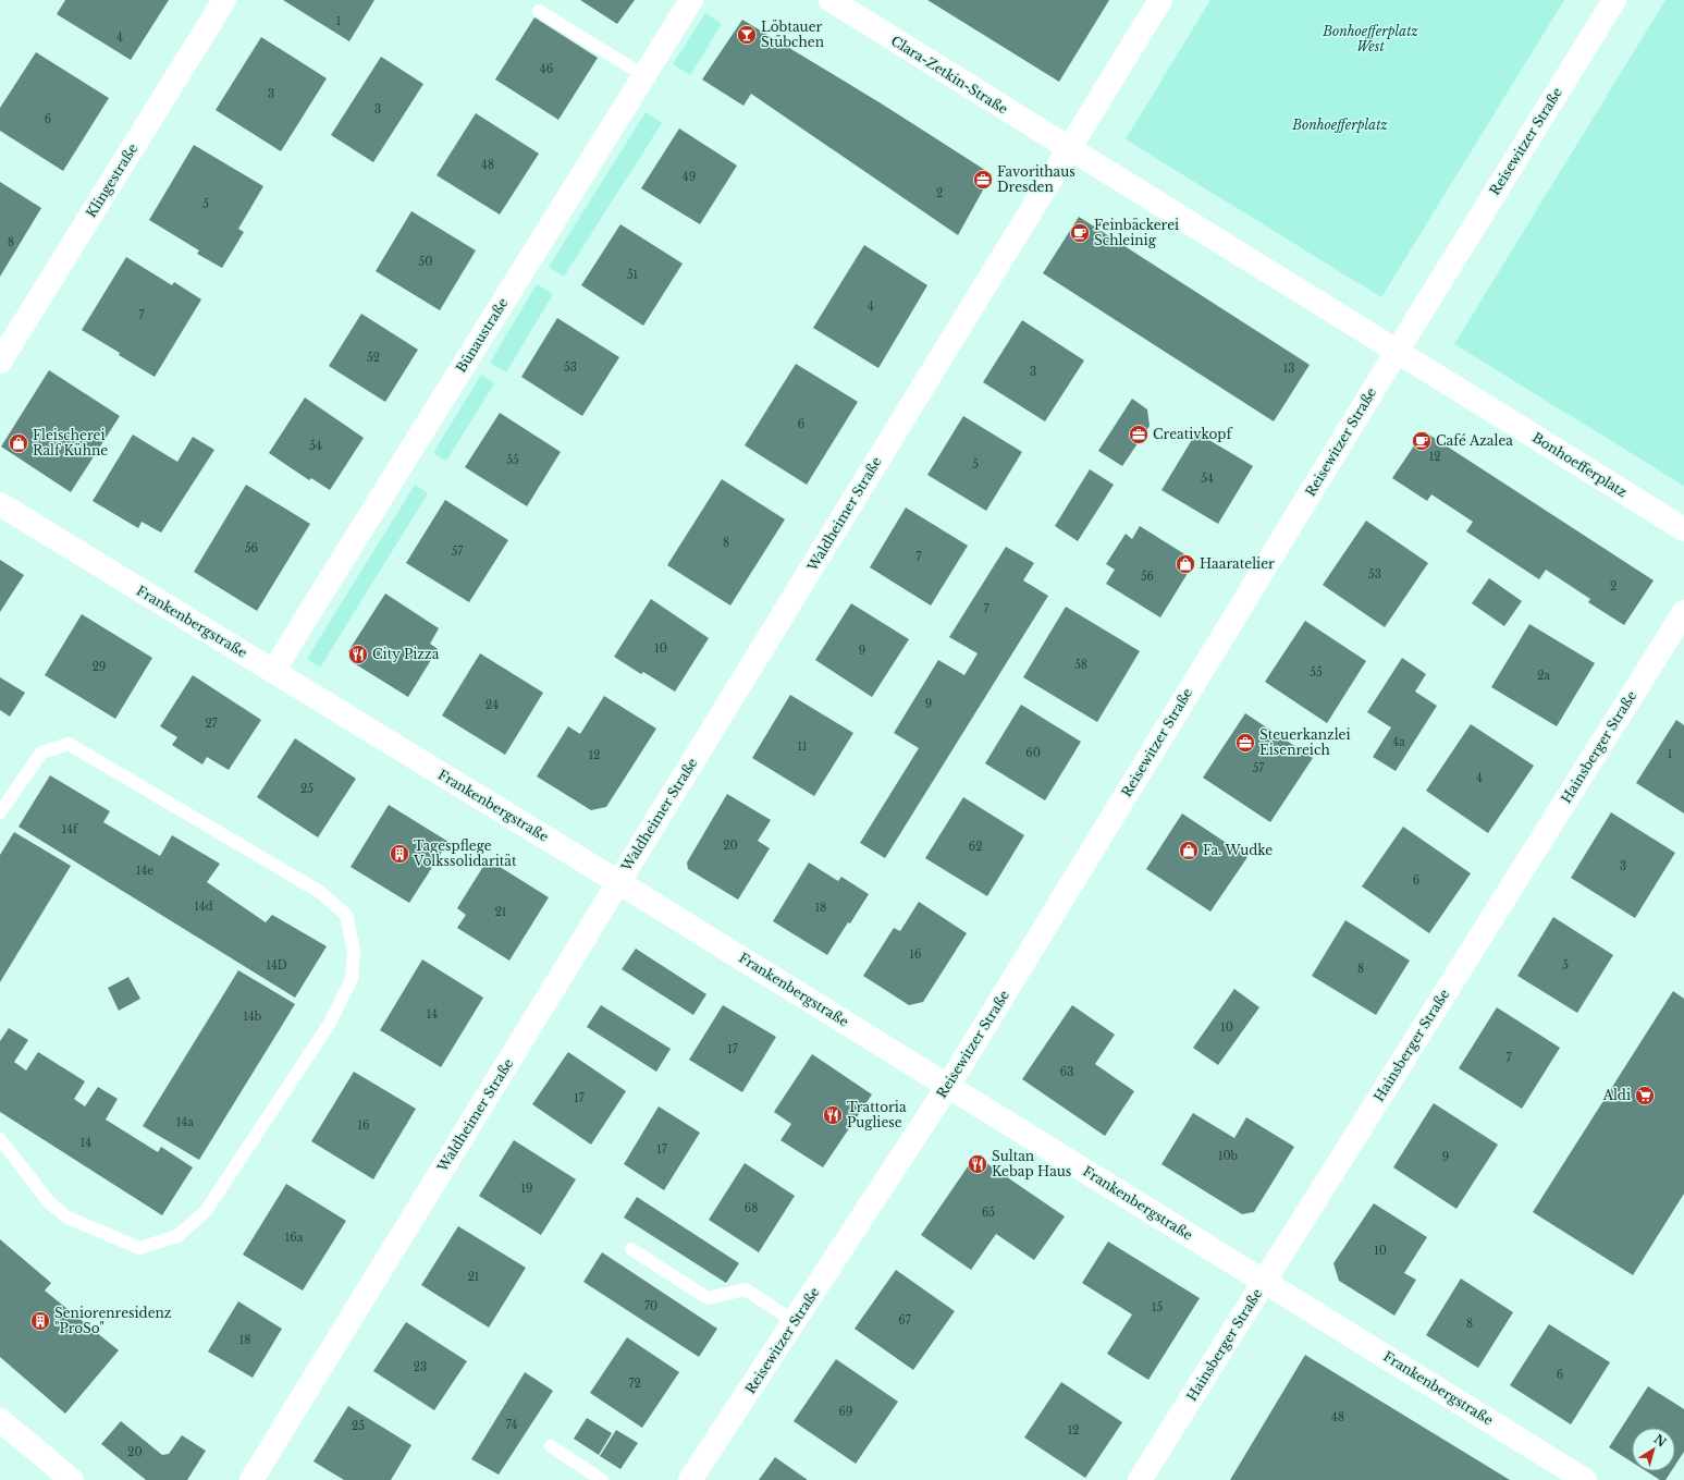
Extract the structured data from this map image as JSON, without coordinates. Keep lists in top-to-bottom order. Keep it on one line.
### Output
{"streets":{"street":["Clara-Zetkin-Straße","Reisewitzer Straße","Klingestraße","Bünaustraße","Bonhoefferplatz","Waldheimer Straße","Frankenbergstraße","Hainsberger Straße"]},"crossings":[["Clara-Zetkin-Straße","Bonhoefferplatz"],["Clara-Zetkin-Straße","Waldheimer Straße"],["Reisewitzer Straße","Bonhoefferplatz"],["Reisewitzer Straße","Frankenbergstraße"],["Bünaustraße","Frankenbergstraße"],["Bonhoefferplatz","Waldheimer Straße"],["Waldheimer Straße","Frankenbergstraße"],["Frankenbergstraße","Hainsberger Straße"]],"parks":["Bonhoefferplatz West","Bonhoefferplatz"],"places":{"bar":["Löbtauer Stübchen"],"office":["Favorithaus Dresden","Creativkopf","Steuerkanzlei Eisenreich"],"cafe":["Feinbäckerei Schleinig","Café Azalea"],"shop":["Fleischerei Ralf Kühne","Haaratelier","Fa. Wudke"],"restaurant":["City Pizza","Trattoria Pugliese","Sultan Kebap Haus"],"building":["Tagespflege Volkssolidarität","Seniorenresidenz \"ProSo\""],"supermarket":["Aldi"]},"house_numbers":["1","4","46","3","3","6","48","49","2","5","8","50","51","4","7","52","53","13","3","6","54","12","55","5","54","8","56","57","7","53","56","2","7","10","9","58","29","55","2a","9","24","27","4a","11","60","1","12","57","4","25","14f","20","62","3","14e","6","14d","18","21","16","14D","5","8","14","14b","10","17","7","63","17","14a","16","14","17","10b","9","19","68","65","16a","10","21","70","15","67","8","18","23","6","72","69","48","74","25","12","20"],"north":"top right"}
